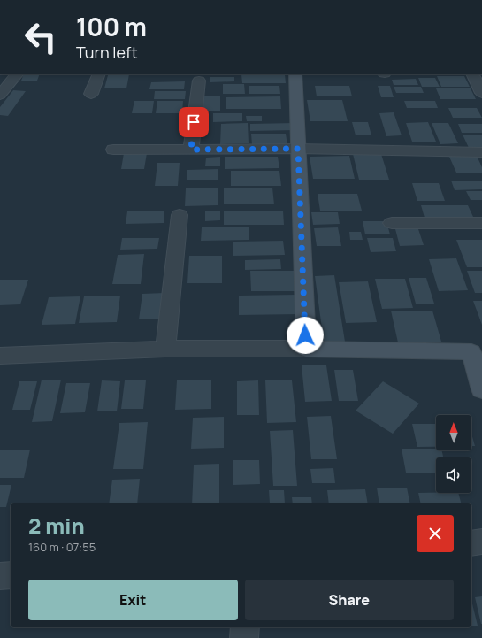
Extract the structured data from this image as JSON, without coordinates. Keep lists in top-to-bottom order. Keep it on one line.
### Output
{"north":"top","page":{"turn":["100 m","Turn left"],"heading":["2 min","160 m · 07:55"],"buttons":["Exit","Share"]}}
